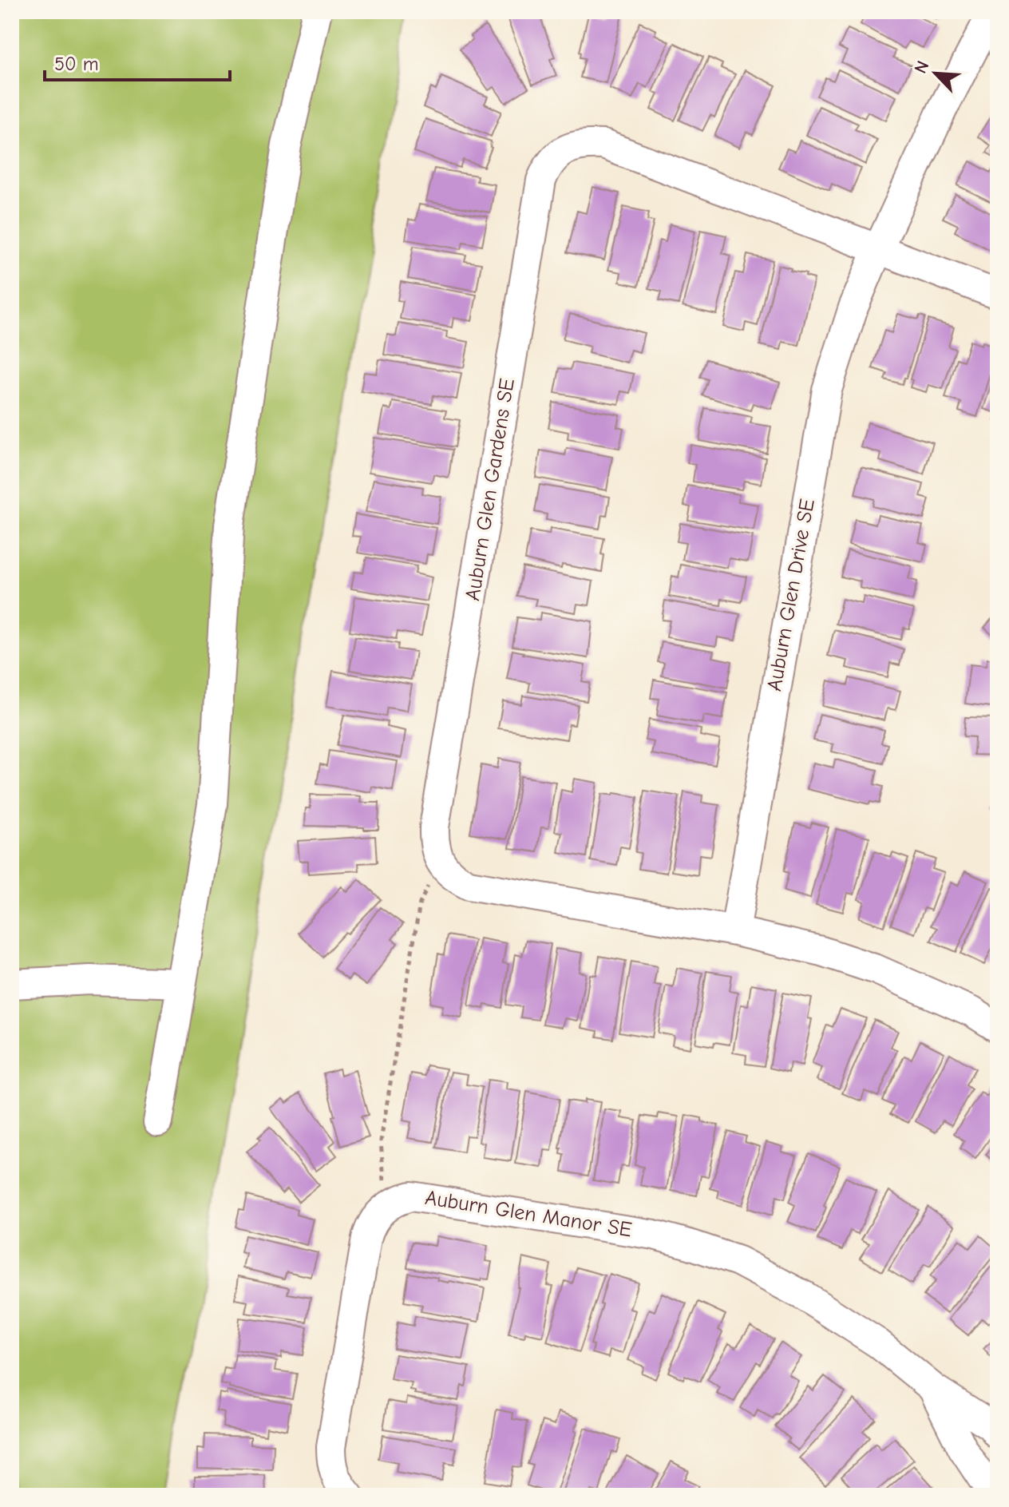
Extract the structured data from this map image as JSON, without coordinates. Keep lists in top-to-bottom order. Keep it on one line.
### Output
{"streets":{"street":["Auburn Glen Gardens SE","Auburn Glen Drive SE","Auburn Glen Manor SE"]},"crossings":[["Auburn Glen Gardens SE","Auburn Glen Drive SE"]],"scale_bar":"50 m","north":"top left"}
